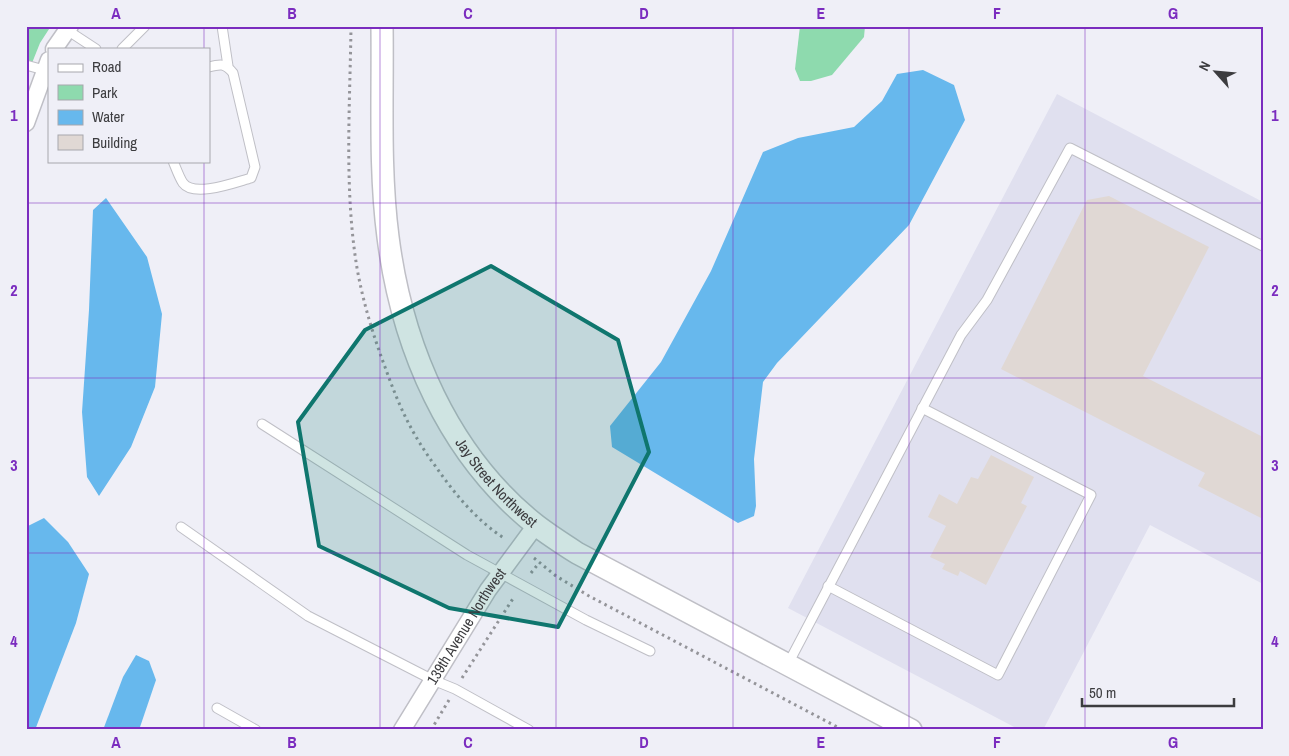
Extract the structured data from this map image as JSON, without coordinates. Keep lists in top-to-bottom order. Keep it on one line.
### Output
{"streets":{"street":["Jay Street Northwest","139th Avenue Northwest"]},"crossings":[["Jay Street Northwest","139th Avenue Northwest"]],"legend":["Road","Park","Water","Building"],"scale_bar":"50 m","north":"top left","grid":{"columns":["A","B","C","D","E","F","G"],"rows":["1","2","3","4"]}}
